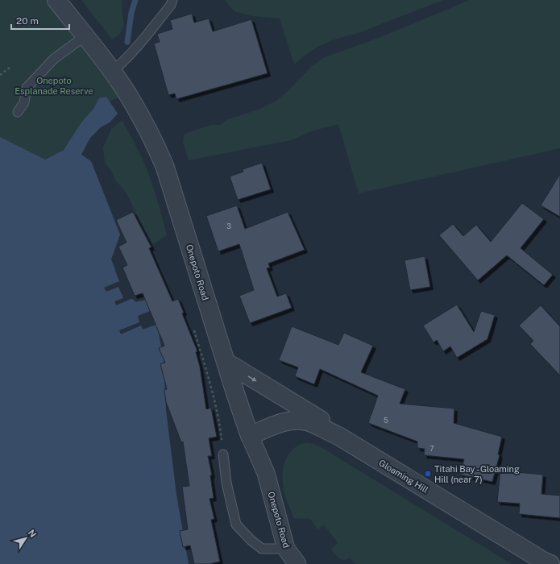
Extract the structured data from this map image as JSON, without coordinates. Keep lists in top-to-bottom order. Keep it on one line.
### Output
{"streets":{"street":["Onepoto Road","Gloaming Hill"]},"crossings":[["Onepoto Road","Gloaming Hill"]],"parks":["Onepoto Esplanade Reserve"],"places":{"transit":["Titahi Bay - Gloaming Hill (near 7)"]},"house_numbers":["3","5","7"],"scale_bar":"20 m","north":"top right"}
